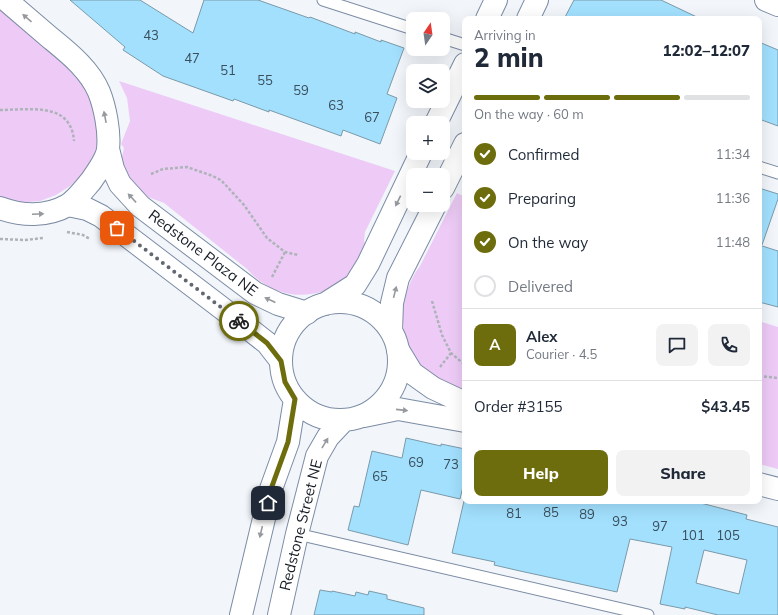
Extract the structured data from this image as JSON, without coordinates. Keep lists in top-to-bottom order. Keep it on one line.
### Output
{"streets":{"street":["Redstone Plaza NE","Redstone Street NE"]},"crossings":[["Redstone Plaza NE","Redstone Street NE"]],"house_numbers":["43","47","51","55","59","63","67","69","73","65","85","81","89","93","97","101","105"],"north":"top","page":{"map_buttons":["+","−"],"heading":["2 min","Arriving in","12:02–12:07"],"panel":["Alex","Courier · 4.5","Order #3155","$43.45"],"bar":"On the way · 60 m","list":[["Confirmed","11:34"],["Preparing","11:36"],["On the way","11:48"],"Delivered"],"round":"A","buttons":["Help","Share"]}}
